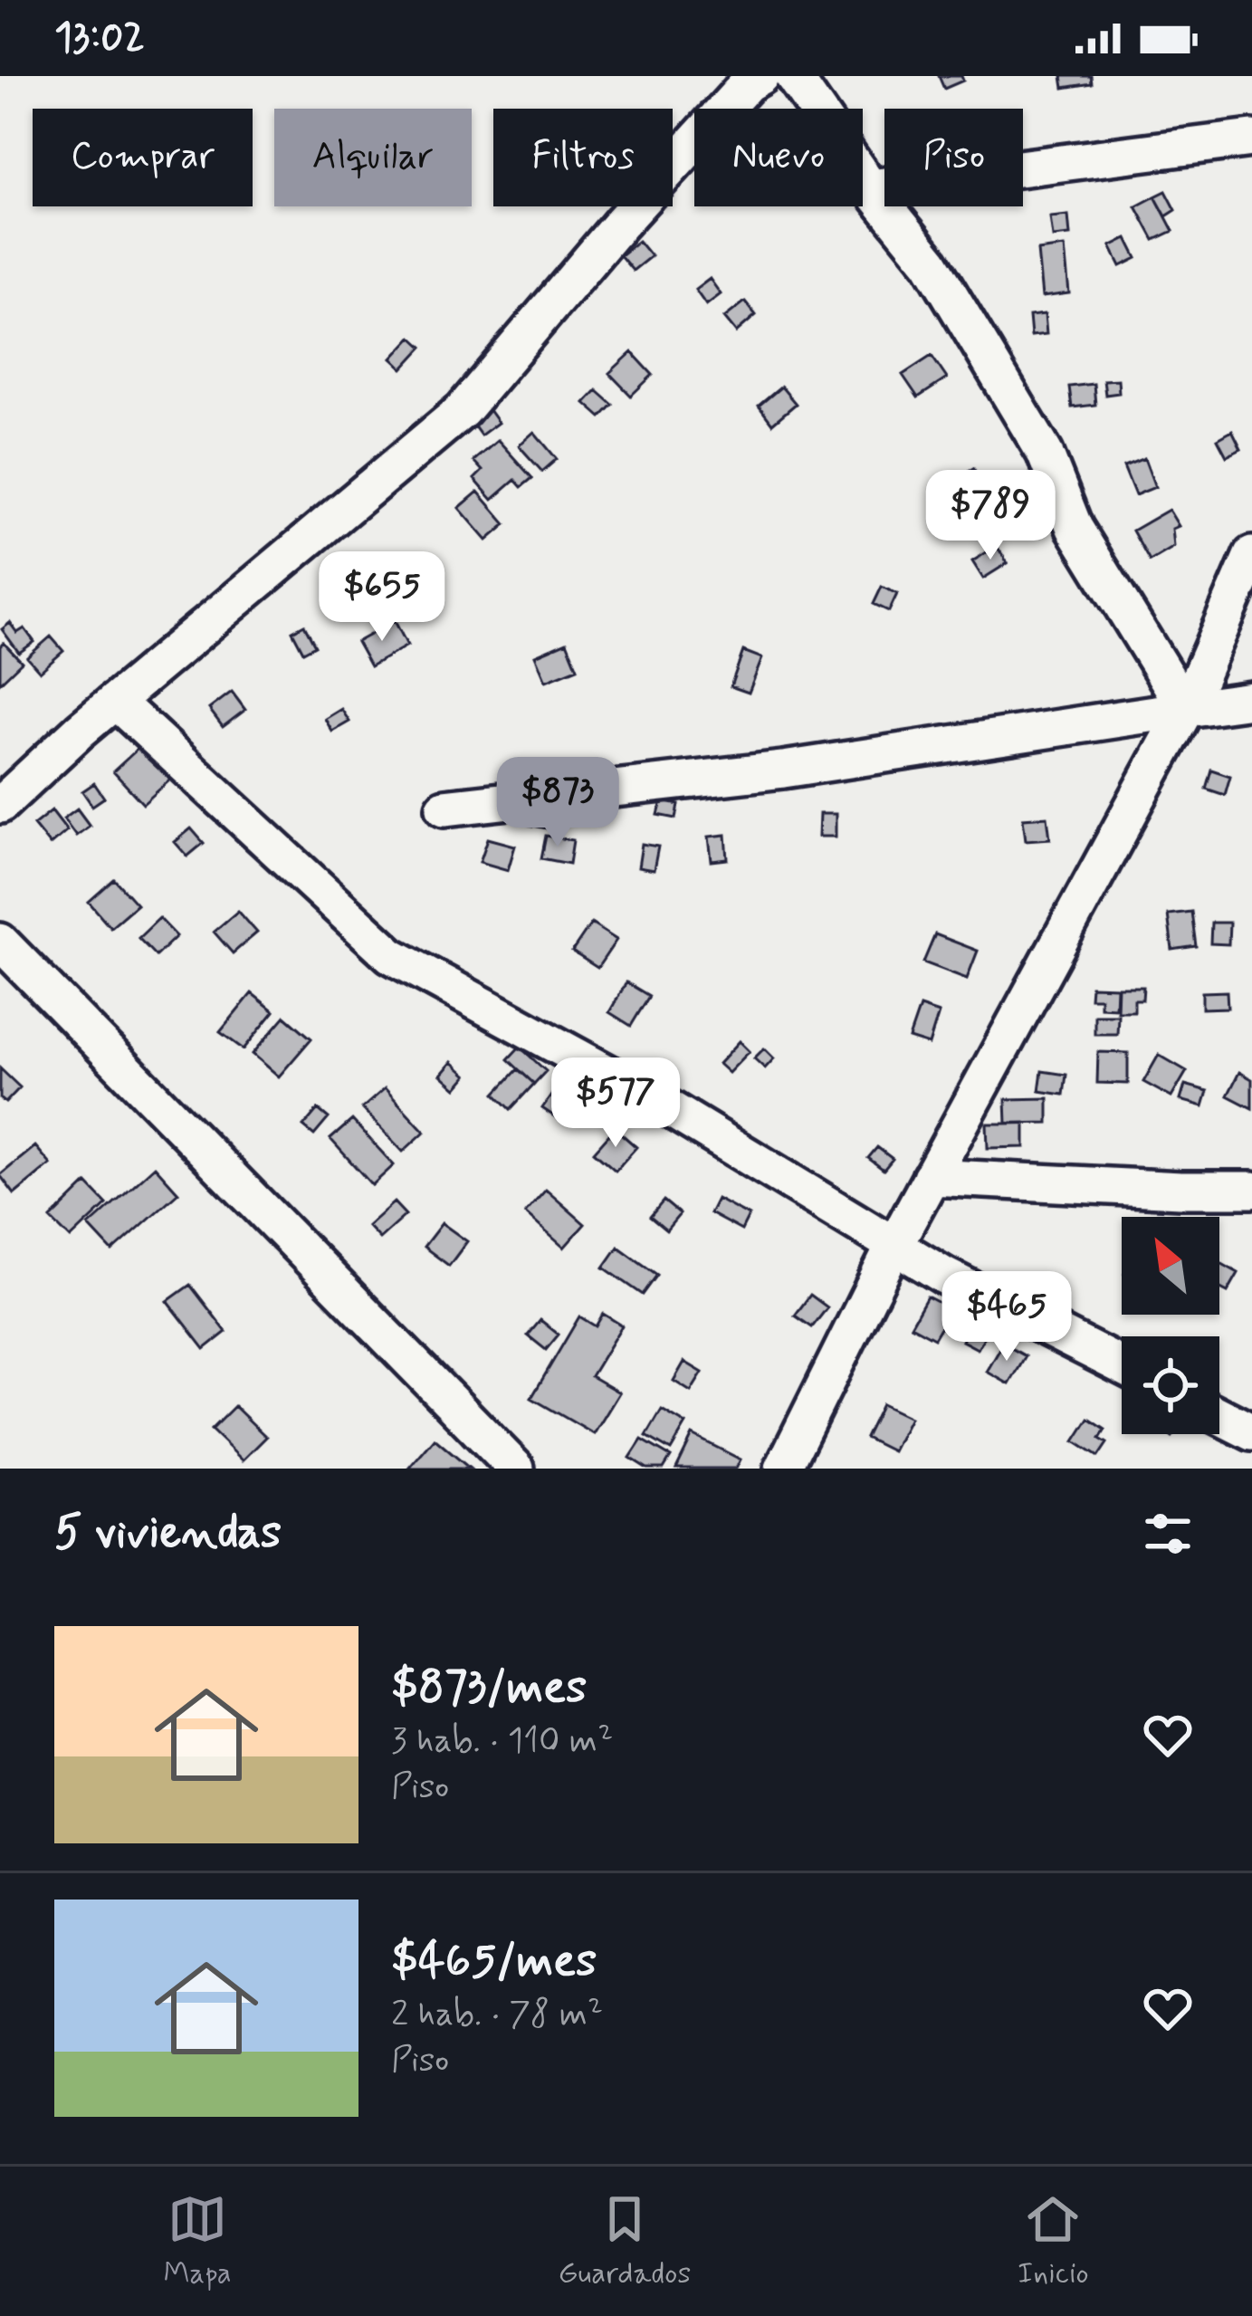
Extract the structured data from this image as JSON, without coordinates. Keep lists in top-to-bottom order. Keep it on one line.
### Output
{"north":"top left","page":{"status":"13:02","chip":["Comprar","Alquilar","Filtros","Nuevo","Piso"],"price":["$789","$655","$873","$577","$465"],"heading":"5 viviendas","list":[{"name":"$873/mes","note":"3 hab. · 110 m² · Piso"},{"name":"$465/mes","note":"2 hab. · 78 m² · Piso"}],"tabs":["Mapa","Guardados","Inicio"]}}
